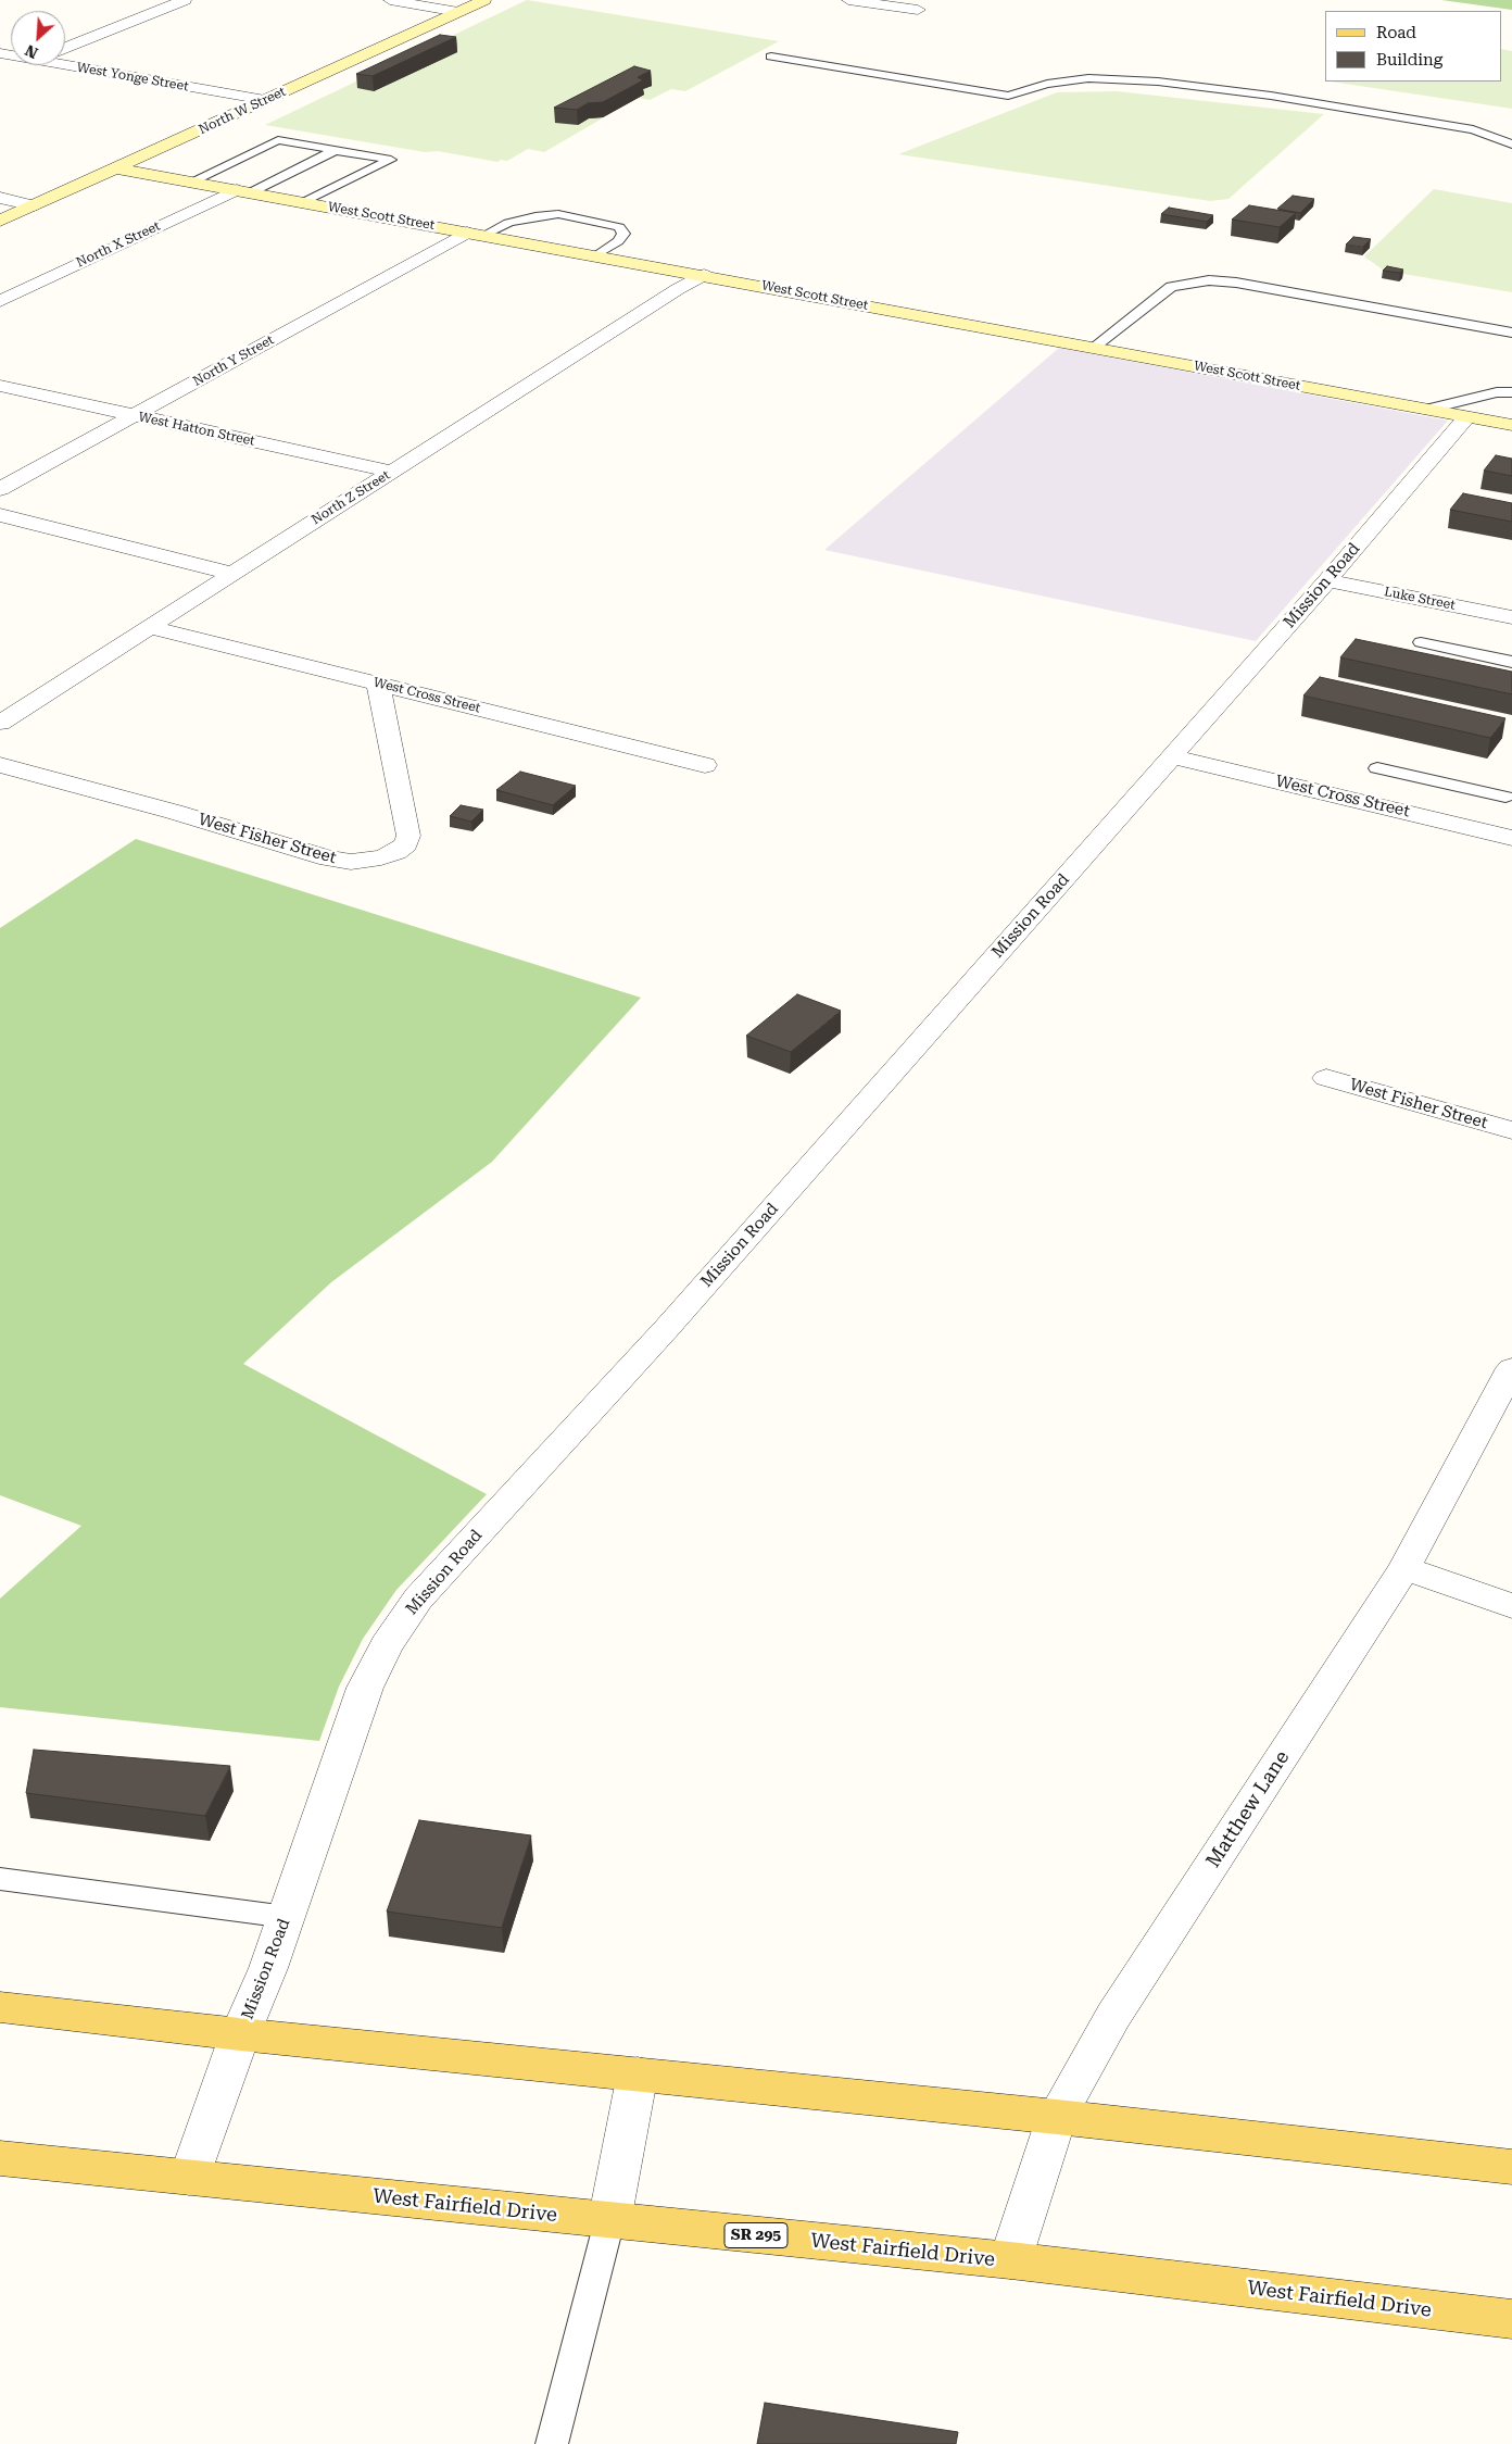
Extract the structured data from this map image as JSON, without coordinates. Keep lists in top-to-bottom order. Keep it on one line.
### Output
{"streets":{"main road":["West Fairfield Drive","SR 295"],"street":["West Yonge Street","North W Street","West Scott Street","North X Street","North Y Street","West Hatton Street","North Z Street","Mission Road","Luke Street","West Cross Street","West Fisher Street","Matthew Lane"]},"crossings":[["West Yonge Street","North W Street"],["North W Street","West Scott Street"],["West Scott Street","North X Street"],["West Scott Street","North Y Street"],["West Scott Street","North Z Street"],["West Scott Street","Mission Road"],["North Y Street","West Hatton Street"],["West Hatton Street","North Z Street"],["North Z Street","West Cross Street"],["Mission Road","Luke Street"],["Mission Road","West Cross Street"],["Mission Road","West Fairfield Drive"],["West Cross Street","West Fisher Street"],["Matthew Lane","West Fairfield Drive"]],"legend":["Road","Building"],"north":"bottom left"}
